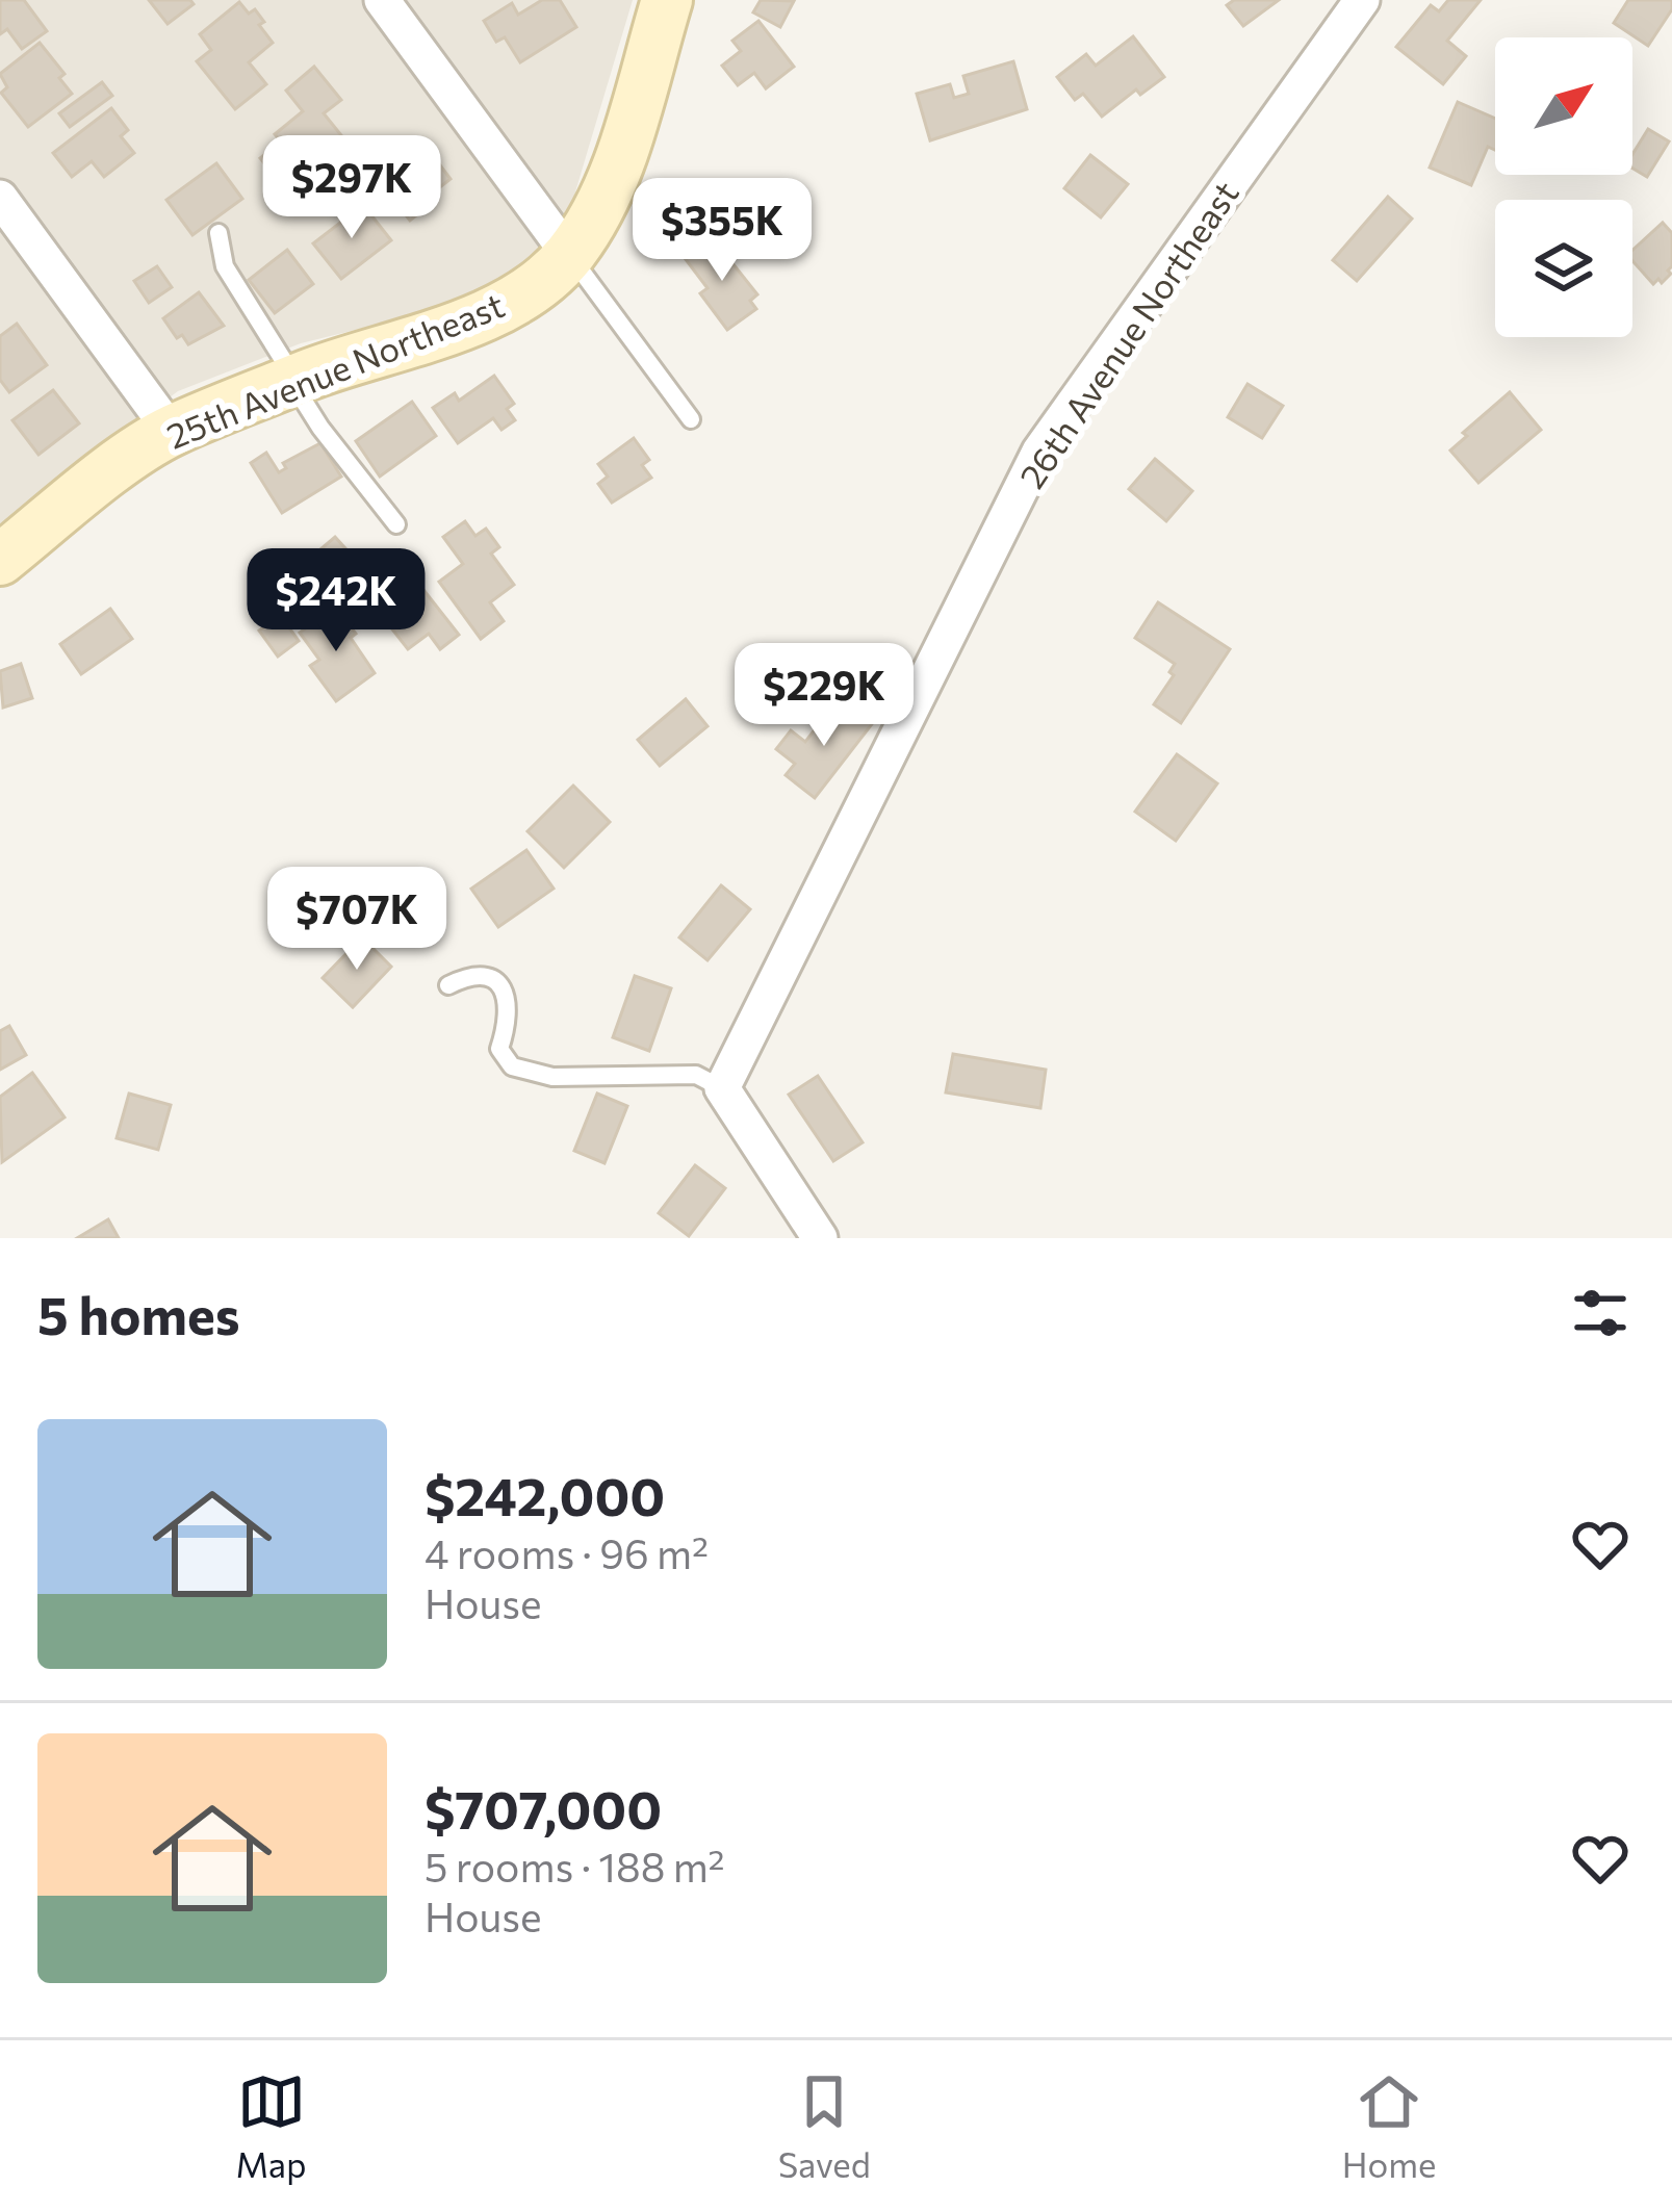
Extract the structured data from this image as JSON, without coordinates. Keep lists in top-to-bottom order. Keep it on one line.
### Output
{"streets":{"street":["26th Avenue Northeast","25th Avenue Northeast"]},"north":"top right","page":{"price":["$297K","$355K","$242K","$229K","$707K"],"heading":"5 homes","list":[{"name":"$242,000","note":"4 rooms · 96 m² · House"},{"name":"$707,000","note":"5 rooms · 188 m² · House"}],"tabs":["Map","Saved","Home"]}}
